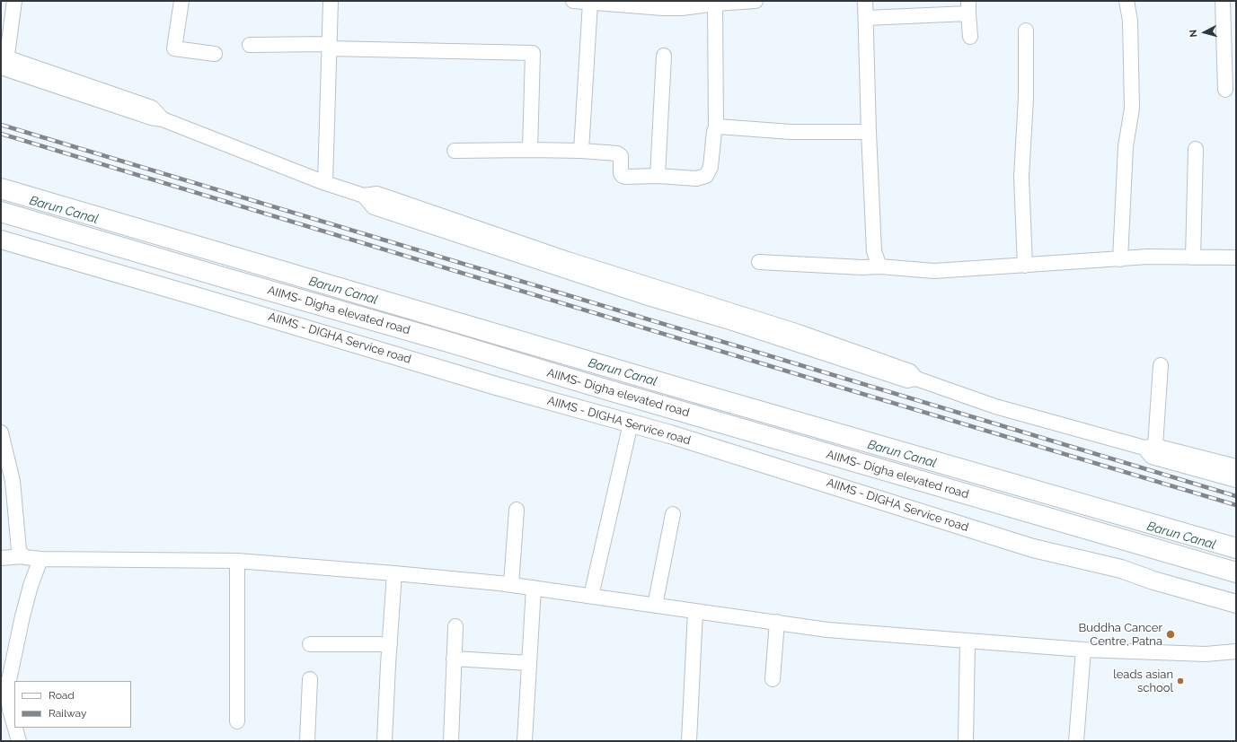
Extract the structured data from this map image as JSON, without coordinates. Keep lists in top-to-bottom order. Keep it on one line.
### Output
{"streets":{"highway":["AIIMS- Digha elevated road"],"main road":["AIIMS - DIGHA Service road"]},"water":["Barun Canal"],"places":["Buddha Cancer Centre, Patna","leads asian school"],"legend":["Road","Railway"],"north":"left"}
